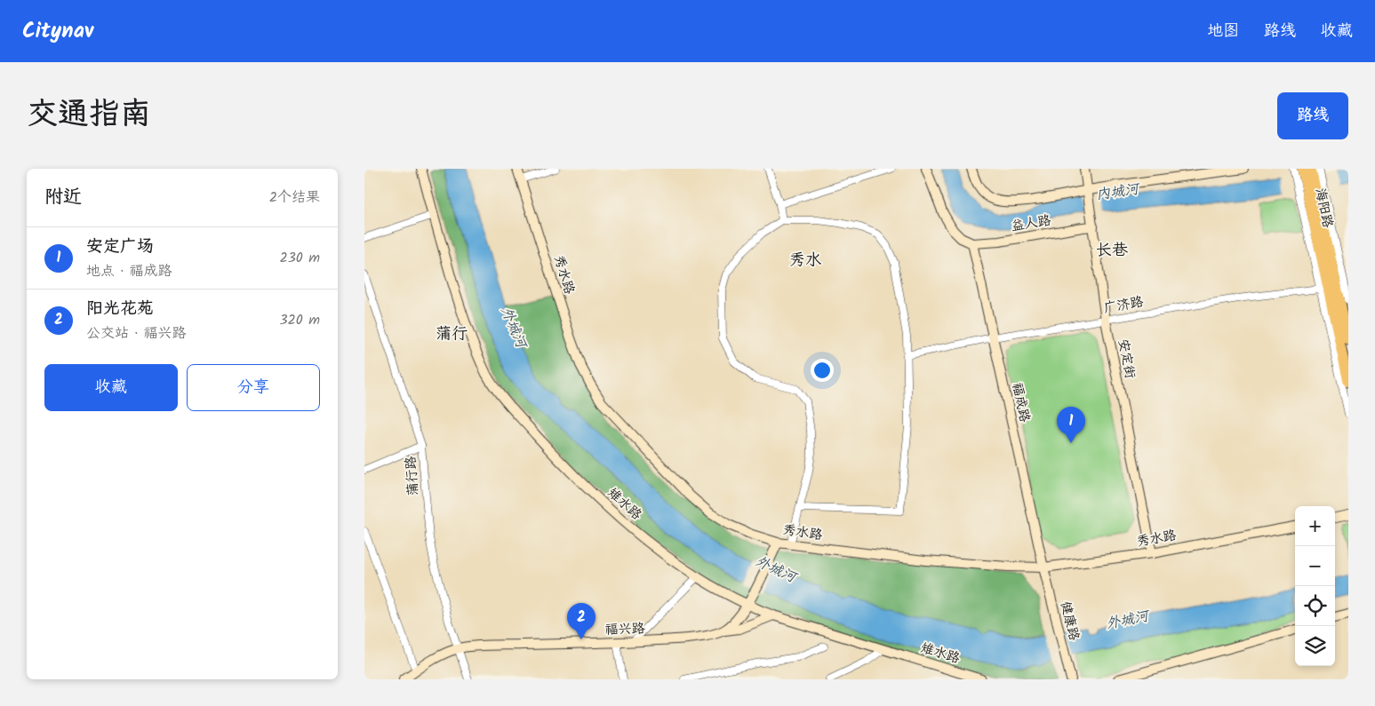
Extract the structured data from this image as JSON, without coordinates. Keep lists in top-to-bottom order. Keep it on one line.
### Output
{"streets":{"main road":["海阳路"],"street":["益人路","秀水路","广济路","安定街","福成路","蒲行路","雉水路","健康路","福兴路"]},"crossings":[["海阳路","广济路"],["益人路","安定街"],["益人路","福成路"],["秀水路","安定街"],["秀水路","福成路"],["秀水路","健康路"],["秀水路","福兴路"],["广济路","安定街"],["广济路","福成路"],["福成路","健康路"],["蒲行路","福兴路"],["雉水路","福兴路"]],"districts":["长巷","秀水","蒲行"],"water":["内城河","外城河"],"page":{"header":"Citynav","nav":["地图","路线","收藏"],"title":"交通指南","buttons":["路线",["收藏","分享"]],"heading":["附近","2个结果"],"list":[{"mark":"1","name":"安定广场","note":"地点 · 福成路","value":"230 m"},{"mark":"2","name":"阳光花苑","note":"公交站 · 福兴路","value":"320 m"}],"pins":["1","2"],"map_buttons":["+","−"]}}
